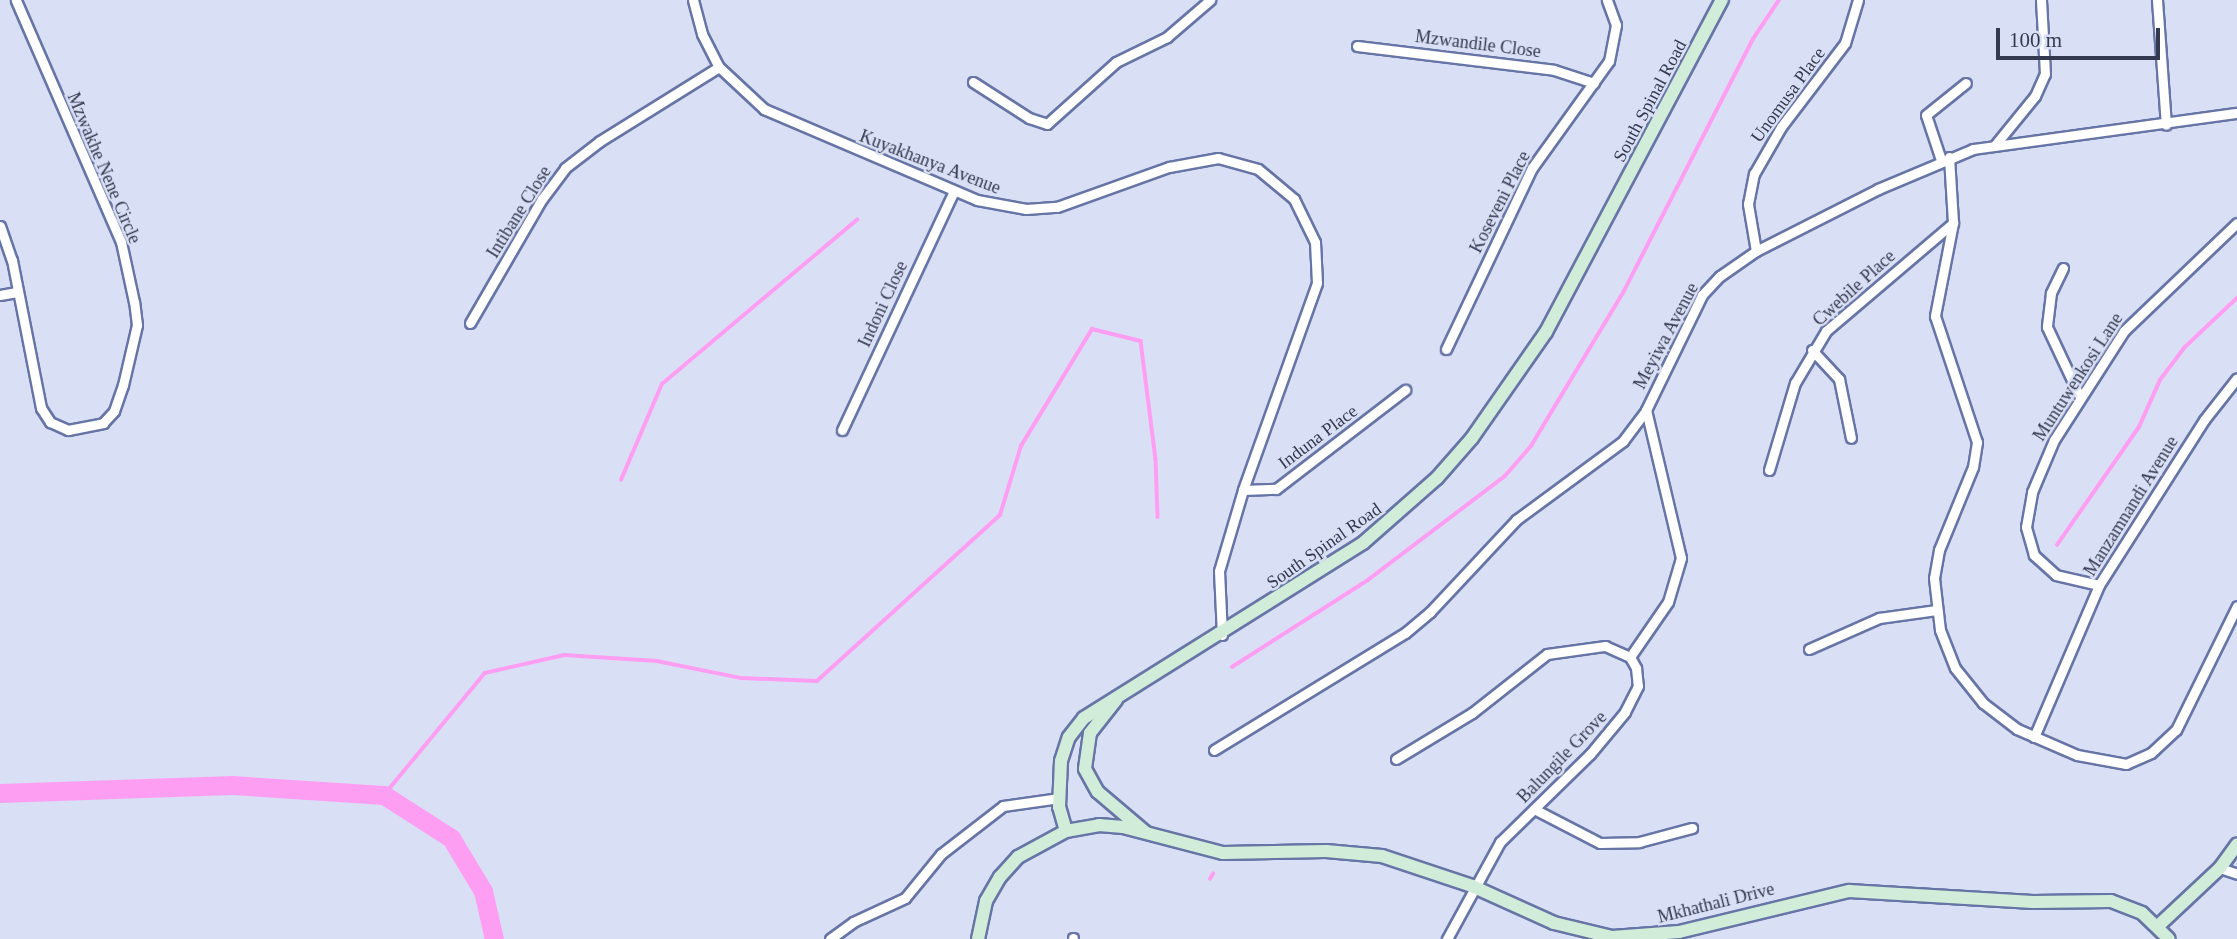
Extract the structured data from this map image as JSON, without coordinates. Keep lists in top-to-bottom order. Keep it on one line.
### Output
{"streets":{"street":["Mzwandile Close","Unomusa Place","South Spinal Road","Kuyakhanya Avenue","Mzwakhe Nene Circle","Koseveni Place","Intibane Close","Cwebile Place","Indoni Close","Meyiwa Avenue","Muntuwenkosi Lane","Induna Place","Manzamnandi Avenue","Balungile Grove","Mkhathali Drive"]},"crossings":[["Mzwandile Close","Koseveni Place"],["Unomusa Place","Meyiwa Avenue"],["South Spinal Road","Kuyakhanya Avenue"],["South Spinal Road","Mkhathali Drive"],["Kuyakhanya Avenue","Intibane Close"],["Kuyakhanya Avenue","Indoni Close"],["Kuyakhanya Avenue","Induna Place"],["Muntuwenkosi Lane","Manzamnandi Avenue"],["Balungile Grove","Mkhathali Drive"]],"scale_bar":"100 m"}
